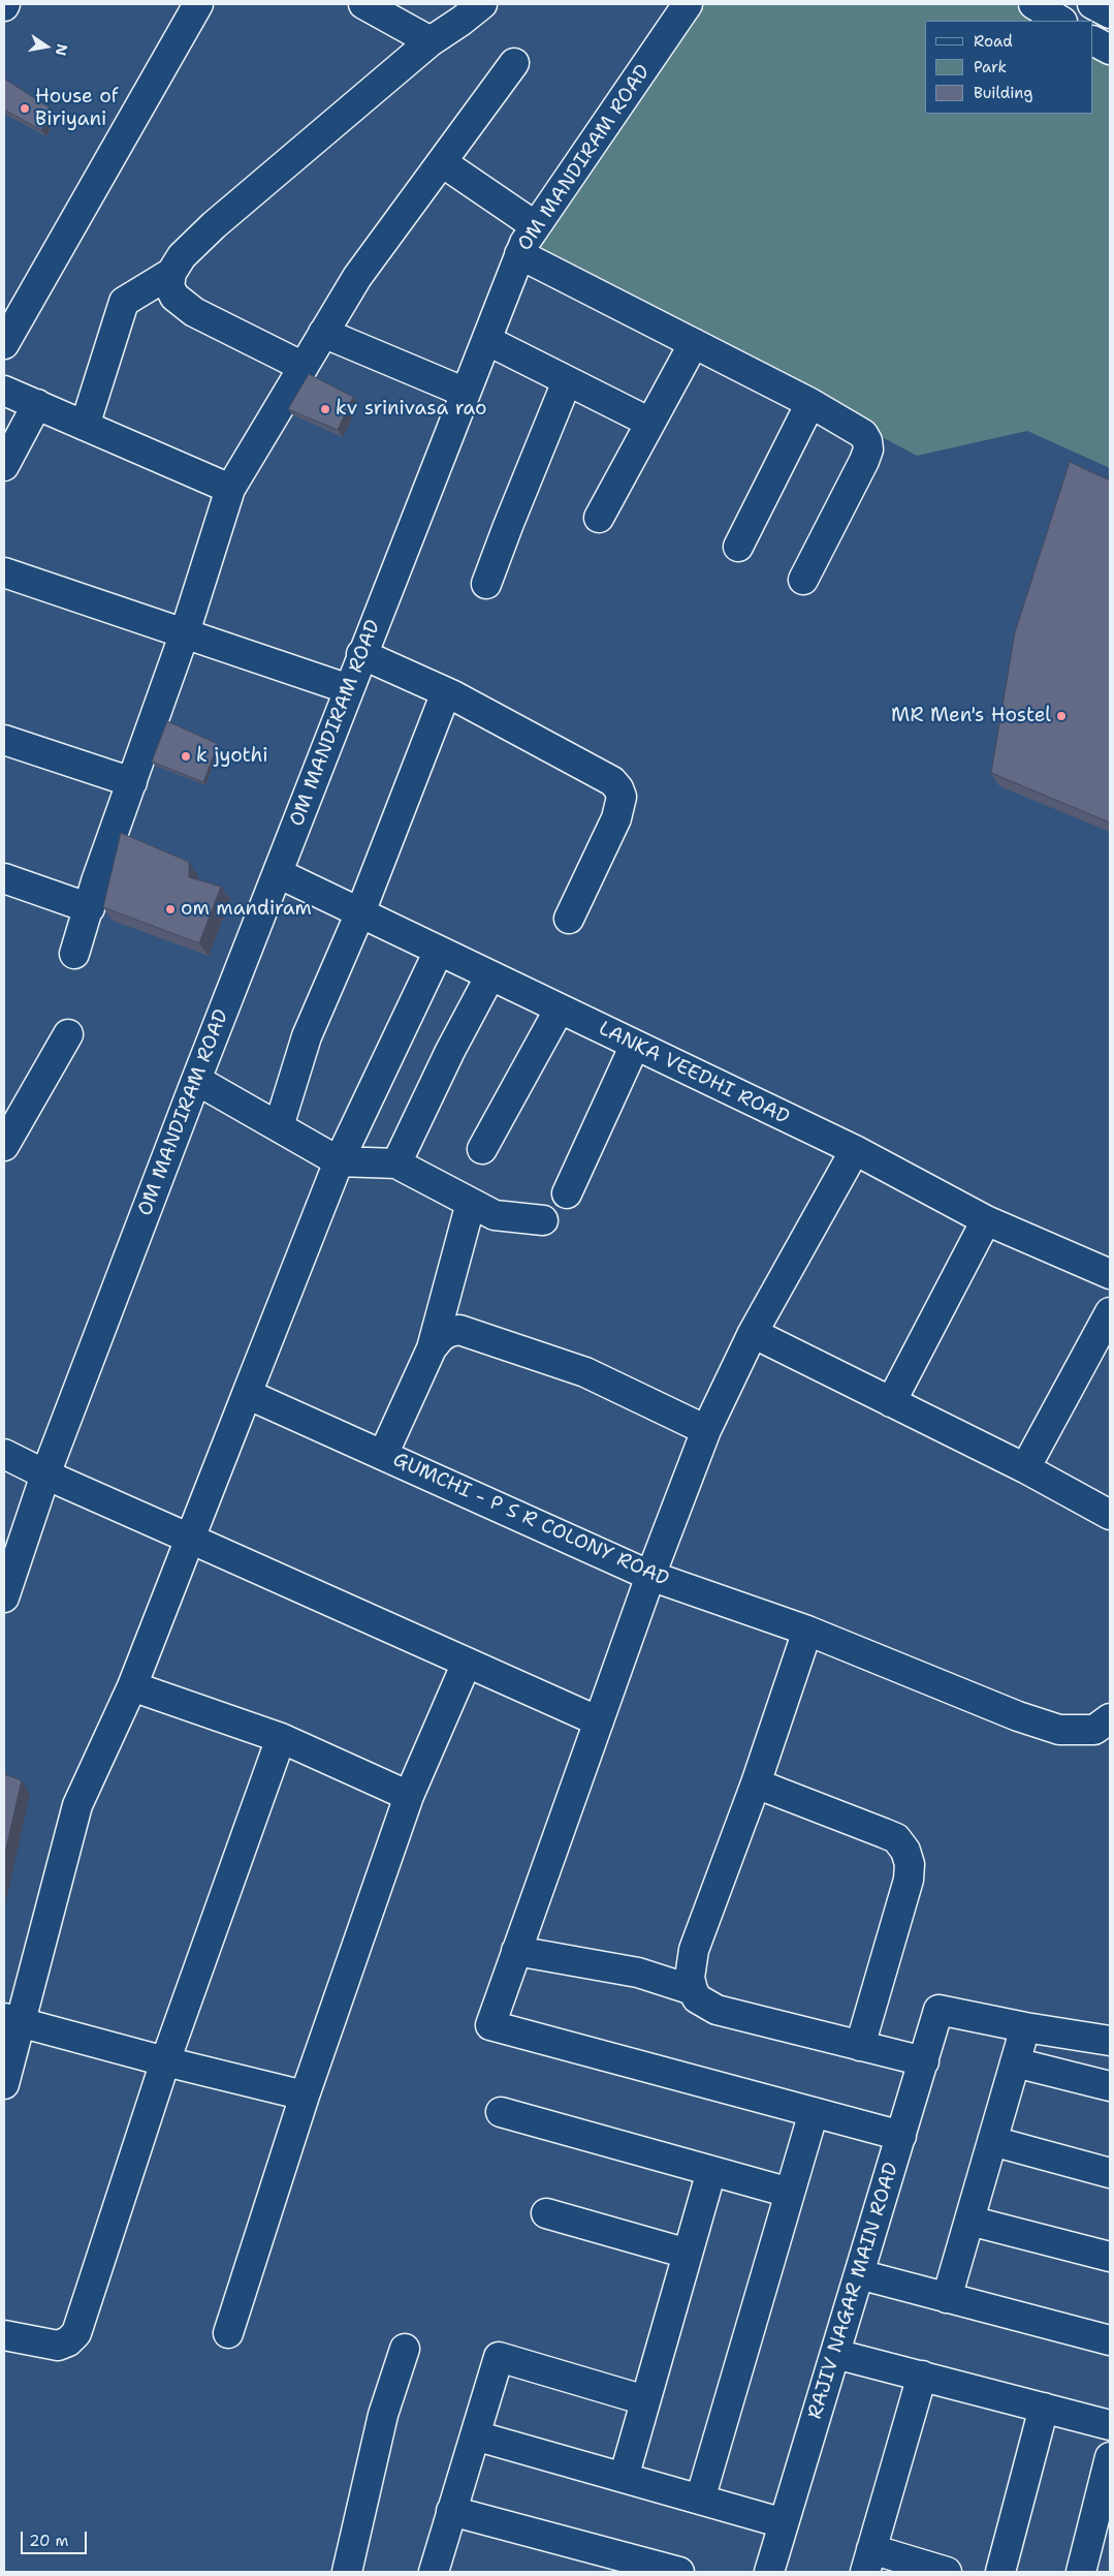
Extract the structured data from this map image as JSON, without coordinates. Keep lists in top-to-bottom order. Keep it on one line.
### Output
{"streets":{"street":["OM MANDIRAM ROAD","LANKA VEEDHI ROAD","GUMCHI - P S R COLONY ROAD","RAJIV NAGAR MAIN ROAD"]},"crossings":[["OM MANDIRAM ROAD","LANKA VEEDHI ROAD"]],"places":["House of Biriyani","kv srinivasa rao","MR Men's Hostel","k jyothi","om mandiram"],"legend":["Road","Park","Building"],"scale_bar":"20 m","north":"right"}
